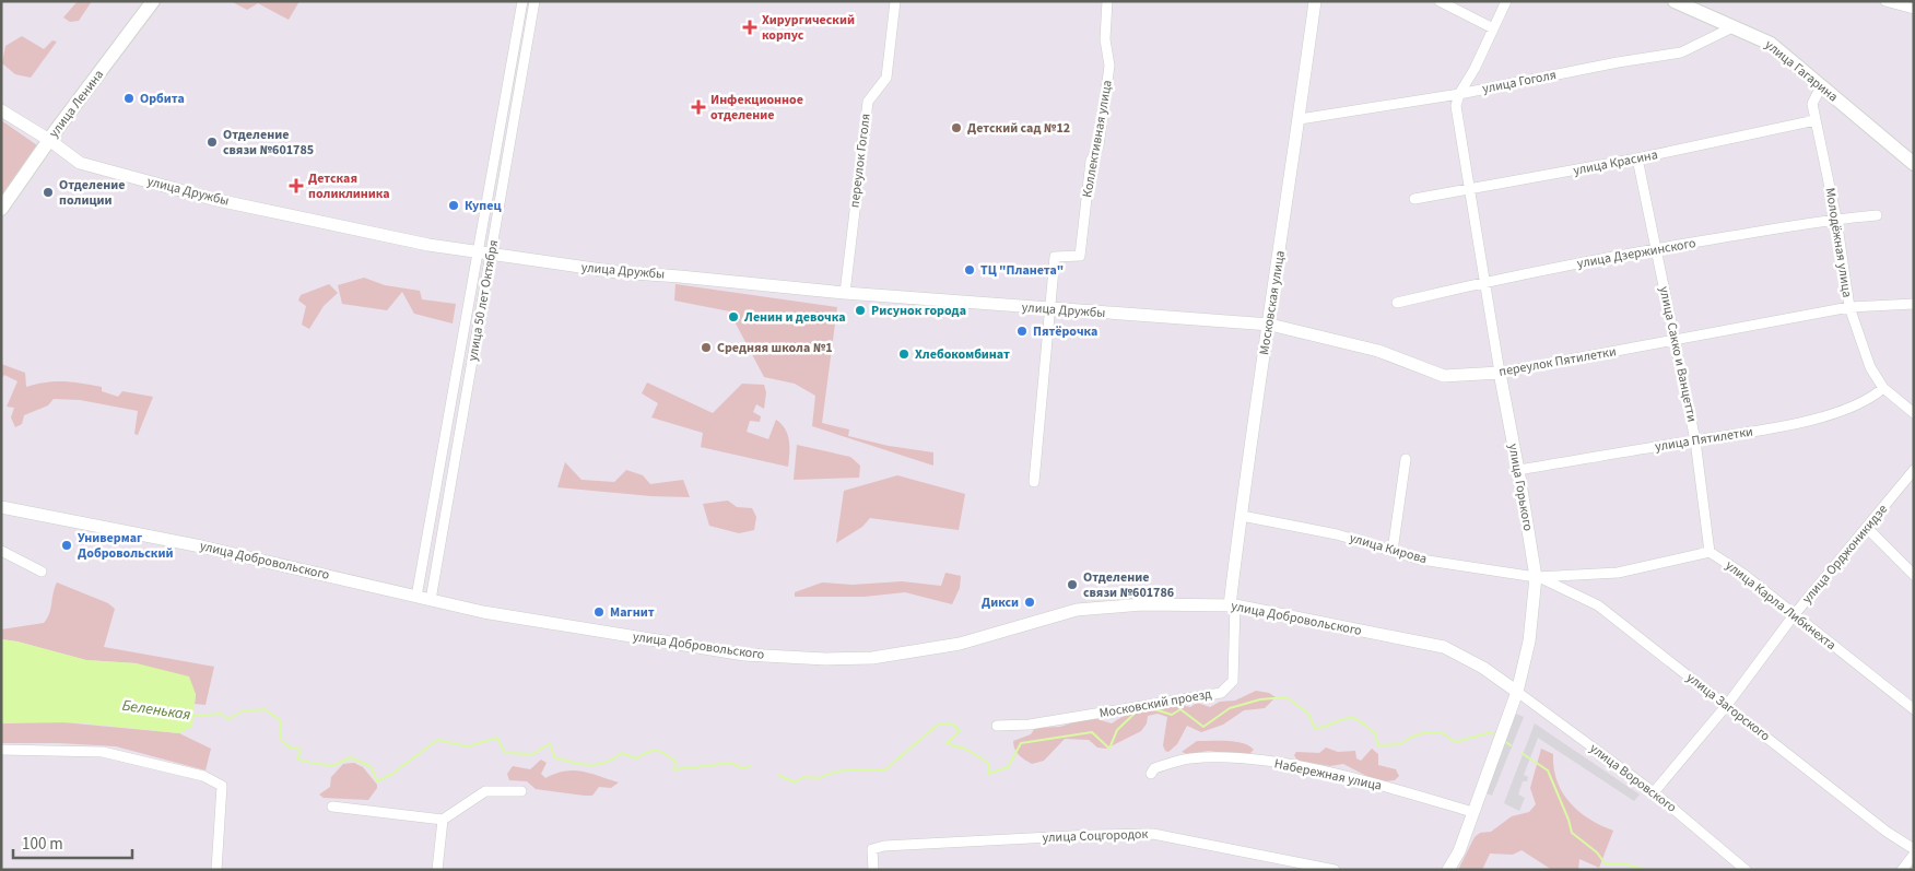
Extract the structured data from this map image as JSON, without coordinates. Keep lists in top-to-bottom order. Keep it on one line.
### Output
{"streets":{"main road":["улица Гагарина","улица Ленина"],"street":["улица Гоголя","Коллективная улица","переулок Гоголя","улица Красина","улица Дружбы","Молодёжная улица","улица Дзержинского","улица 50 лет Октября","Московская улица","улица Сакко и Ванцетти","переулок Пятилетки","улица Пятилетки","улица Горького","улица Кирова","улица Орджоникидзе","улица Добровольского","улица Карла Либкнехта","Московский проезд","улица Загорского","Набережная улица","улица Воровского","улица Соцгородок"]},"crossings":[["улица Гагарина","улица Гоголя"],["улица Гагарина","Молодёжная улица"],["улица Гоголя","Московская улица"],["улица Гоголя","улица Горького"],["улица Ленина","улица Дружбы"],["Коллективная улица","улица Дружбы"],["переулок Гоголя","улица Дружбы"],["улица Красина","Молодёжная улица"],["улица Красина","улица Сакко и Ванцетти"],["улица Красина","улица Горького"],["улица Дружбы","улица 50 лет Октября"],["улица Дружбы","Московская улица"],["улица Дружбы","переулок Пятилетки"],["Молодёжная улица","улица Дзержинского"],["Молодёжная улица","переулок Пятилетки"],["Молодёжная улица","улица Пятилетки"],["улица Дзержинского","улица Сакко и Ванцетти"],["улица Дзержинского","улица Горького"],["улица 50 лет Октября","улица Добровольского"],["Московская улица","переулок Пятилетки"],["Московская улица","улица Кирова"],["Московская улица","улица Добровольского"],["Московская улица","Московский проезд"],["улица Сакко и Ванцетти","переулок Пятилетки"],["улица Сакко и Ванцетти","улица Пятилетки"],["улица Сакко и Ванцетти","улица Карла Либкнехта"],["переулок Пятилетки","улица Горького"],["улица Пятилетки","улица Горького"],["улица Горького","улица Кирова"],["улица Горького","улица Добровольского"],["улица Горького","улица Загорского"],["улица Горького","Набережная улица"],["улица Горького","улица Воровского"],["улица Кирова","улица Загорского"],["улица Орджоникидзе","улица Карла Либкнехта"],["улица Орджоникидзе","улица Загорского"],["улица Орджоникидзе","улица Воровского"],["улица Добровольского","Московский проезд"],["улица Добровольского","улица Воровского"]],"water":["Беленькая"],"places":{"health":["Хирургический корпус","Инфекционное отделение","Детская поликлиника"],"other":["Орбита","Детский сад №12","Отделение связи №601785","Отделение полиции","Купец","ТЦ \"Планета\"","Рисунок города","Ленин и девочка","Пятёрочка","Средняя школа №1","Хлебокомбинат","Универмаг Добровольский","Отделение связи №601786","Дикси","Магнит"]},"scale_bar":"100 m"}
